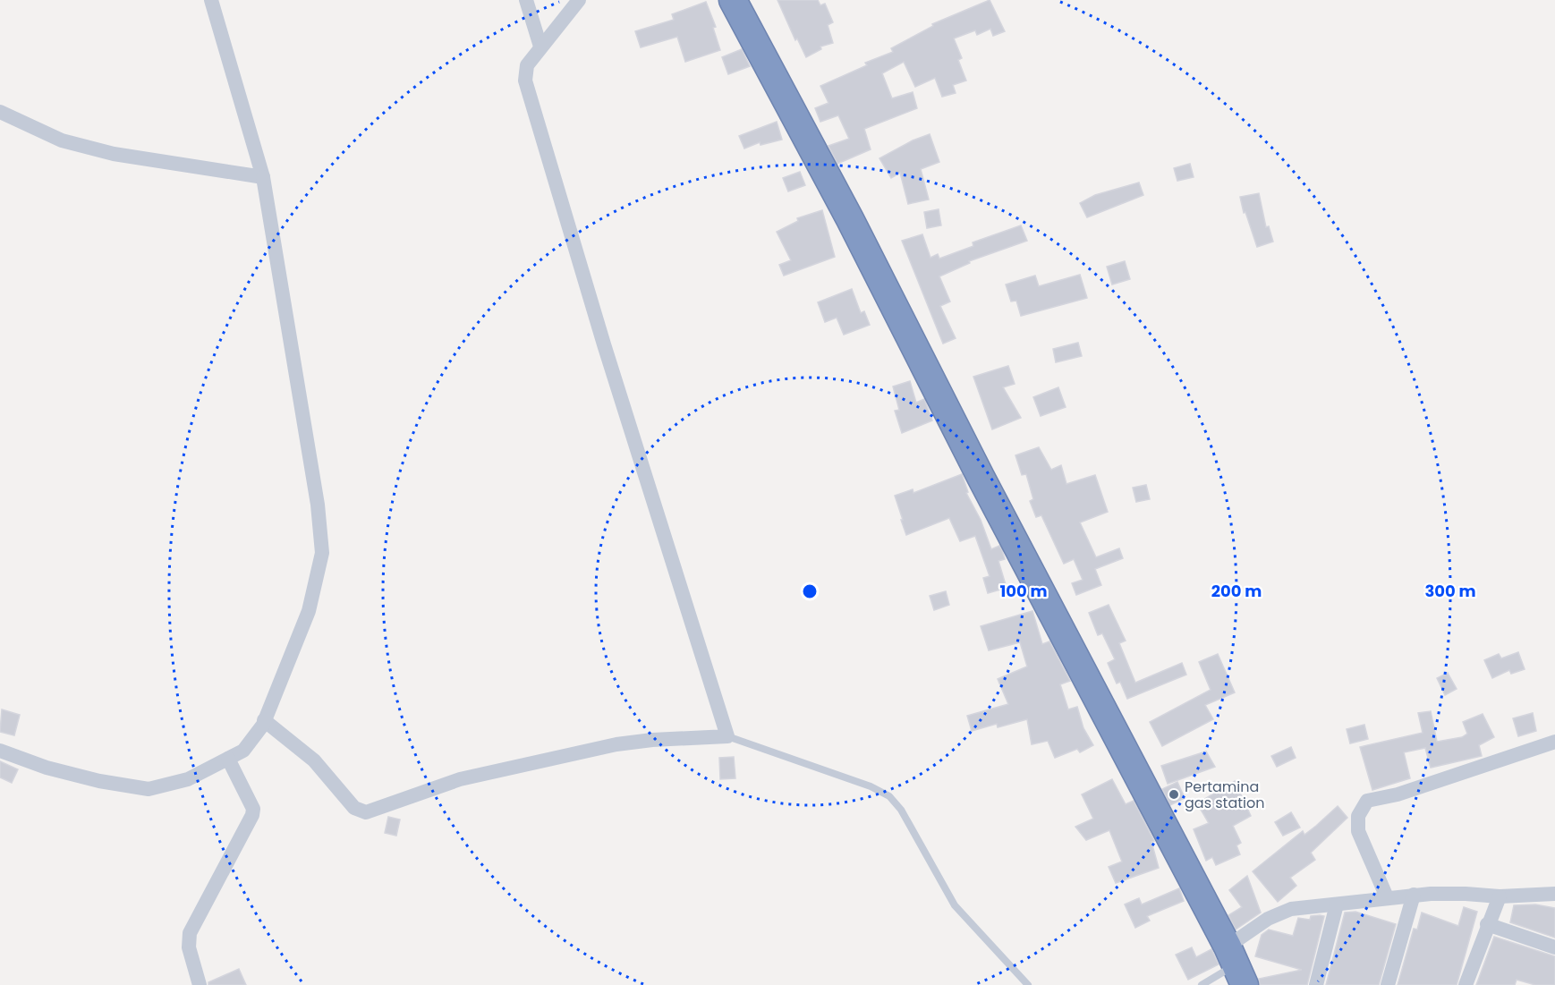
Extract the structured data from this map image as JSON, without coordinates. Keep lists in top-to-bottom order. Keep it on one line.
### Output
{"places":["Pertamina gas station"],"rings":["100 m","200 m","300 m"]}
